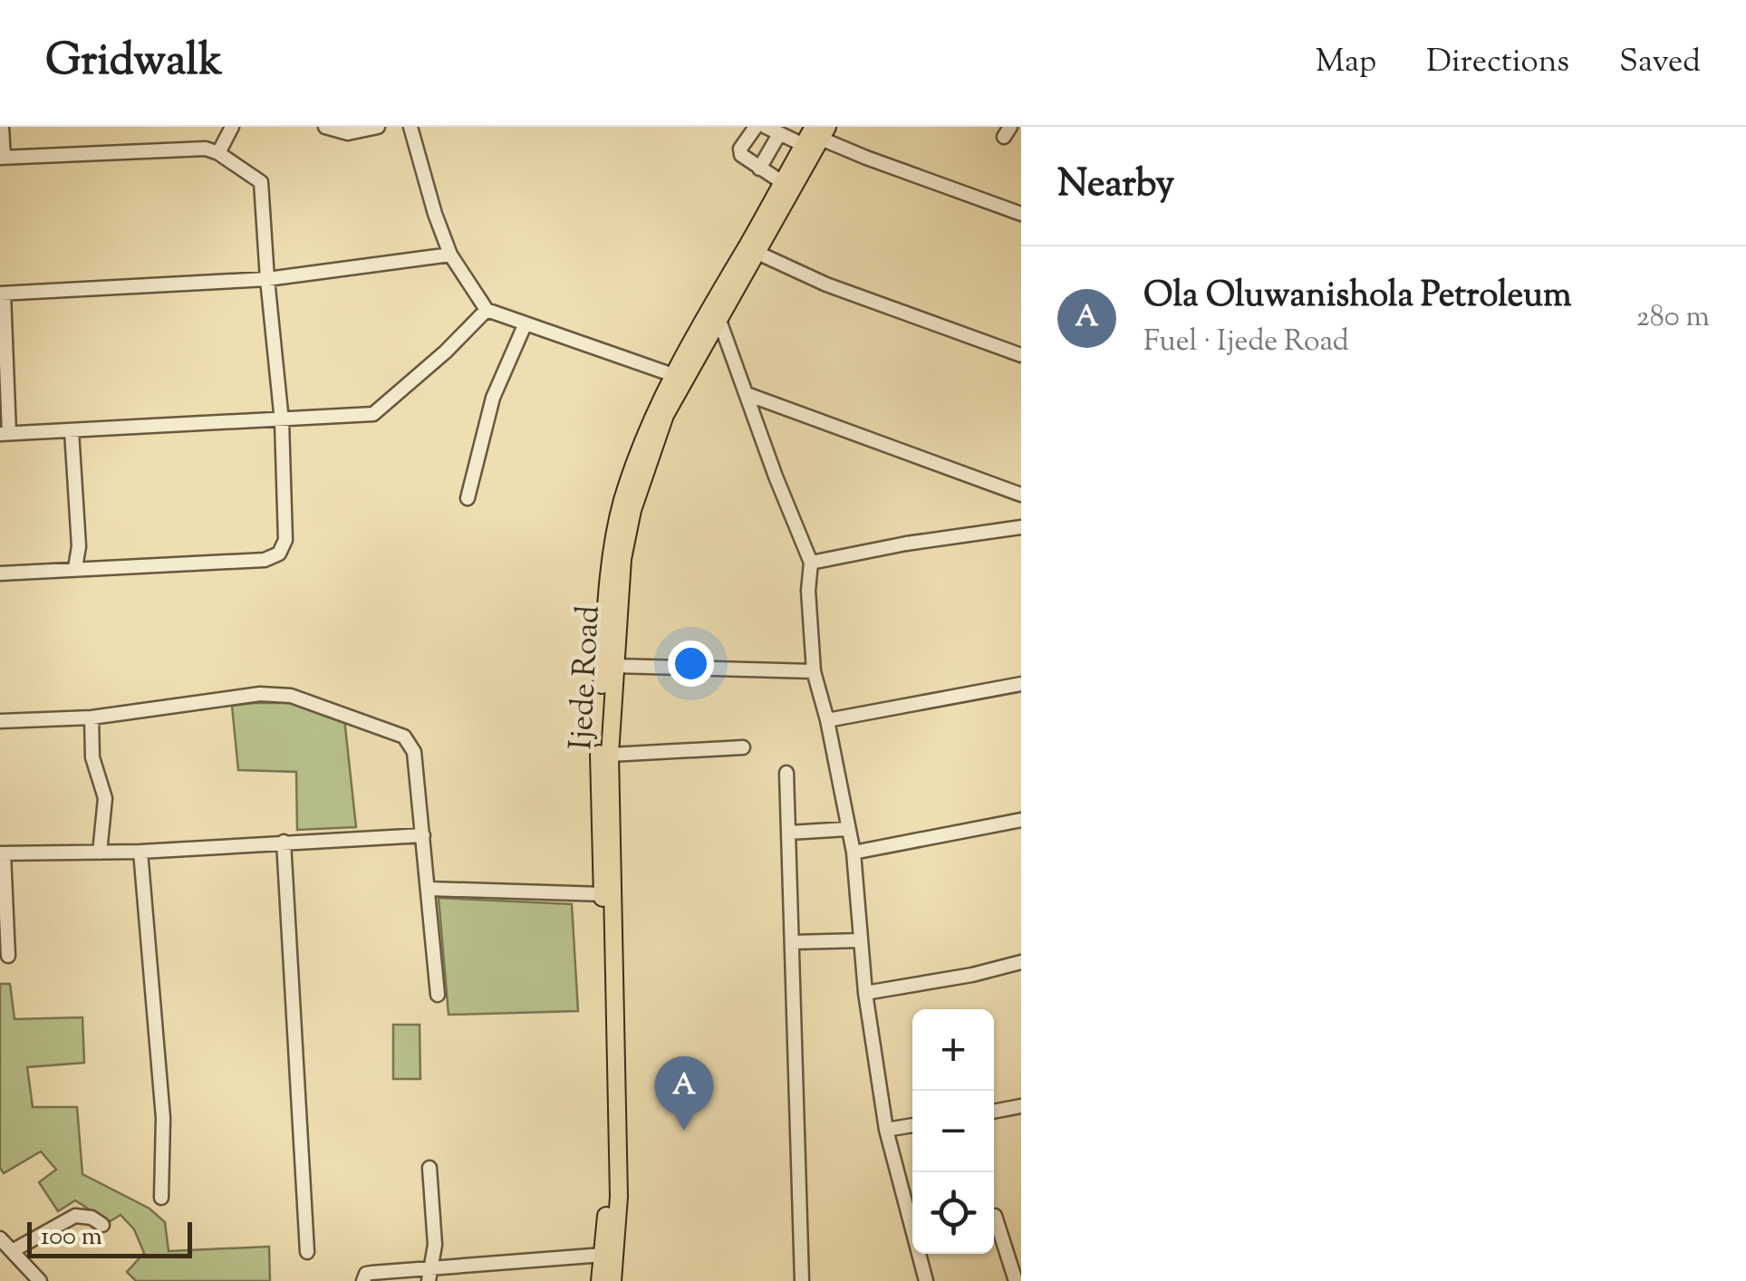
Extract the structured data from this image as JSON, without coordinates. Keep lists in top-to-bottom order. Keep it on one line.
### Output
{"streets":{"main road":["Ijede Road"]},"scale_bar":"100 m","page":{"header":"Gridwalk","nav":["Map","Directions","Saved"],"heading":"Nearby","list":[{"mark":"A","name":"Ola Oluwanishola Petroleum","note":"Fuel · Ijede Road","value":"280 m"}],"map_buttons":["+","−"],"pins":"A","scale":"100 m"}}
